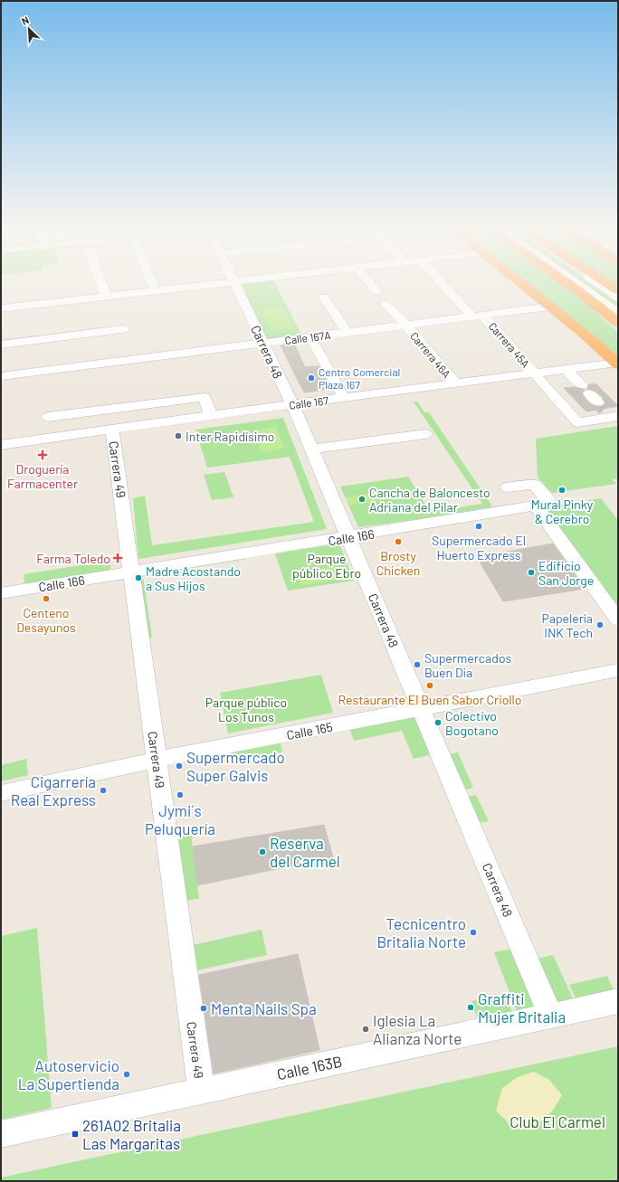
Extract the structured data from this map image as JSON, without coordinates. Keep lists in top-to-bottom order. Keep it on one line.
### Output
{"streets":{"street":["Calle 167A","Carrera 45A","Carrera 48","Carrera 46A","Calle 167","Carrera 49","Calle 166","Calle 165","Calle 163B"]},"crossings":[["Calle 167A","Carrera 45A"],["Calle 167A","Carrera 48"],["Calle 167A","Carrera 46A"],["Carrera 45A","Calle 167"],["Carrera 48","Calle 167"],["Carrera 48","Calle 166"],["Carrera 48","Calle 165"],["Carrera 48","Calle 163B"],["Carrera 46A","Calle 167"],["Calle 167","Carrera 49"],["Carrera 49","Calle 166"],["Carrera 49","Calle 165"],["Carrera 49","Calle 163B"]],"parks":["Parque público Ebro","Parque público Los Tunos","Club El Carmel"],"places":{"other":["Centro Comercial Plaza 167","Inter Rapidísimo","Mural Pinky & Cerebro","Cancha de Baloncesto Adriana del Pilar","Supermercado El Huerto Express","Brosty Chicken","Edificio San Jorge","Madre Acostando a Sus Hijos","Centeno Desayunos","Papelería INK Tech","Supermercados Buen Dia","Restaurante El Buen Sabor Criollo","Colectivo Bogotano","Supermercado Super Galvis","Cigarrería Real Express","Jymi´s Peluquería","Reserva del Carmel","Tecnicentro Britalia Norte","Graffiti Mujer Britalia","Menta Nails Spa","Iglesia La Alianza Norte","Autoservicio La Supertienda"],"health":["Droguería Farmacenter","Farma Toledo"],"transit":["261A02 Britalia Las Margaritas"]},"north":"top left"}
